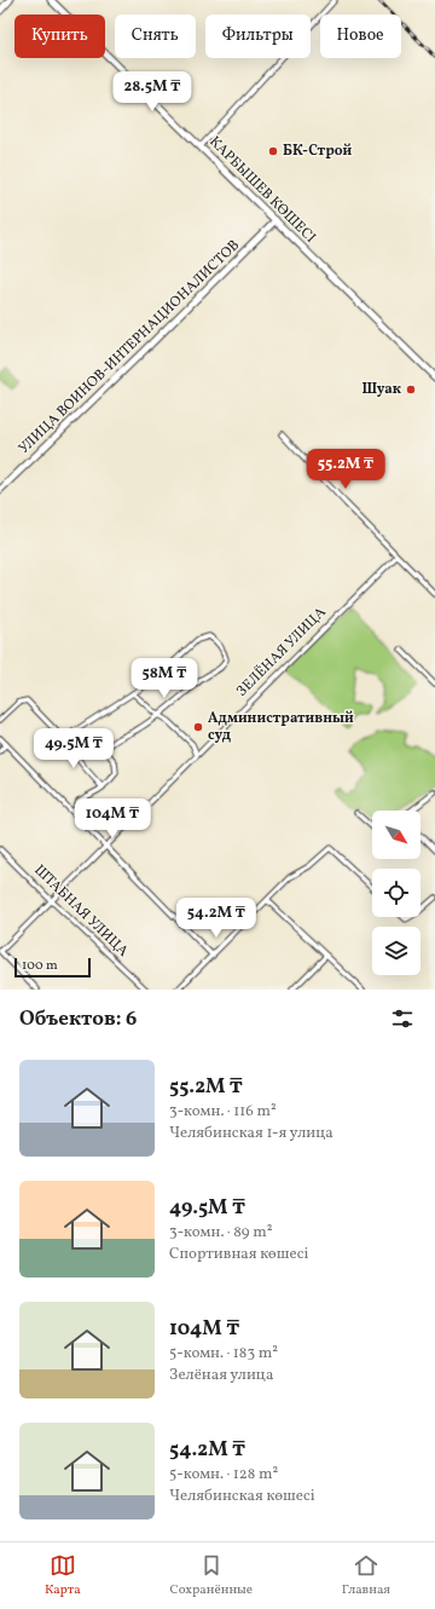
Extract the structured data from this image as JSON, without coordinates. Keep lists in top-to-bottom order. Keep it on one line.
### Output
{"streets":{"main road":["КАРБЫШЕВ КӨШЕСІ","УЛИЦА ВОИНОВ-ИНТЕРНАЦИОНАЛИСТОВ"],"street":["ЗЕЛЁНАЯ УЛИЦА","ШТАБНАЯ УЛИЦА"]},"crossings":[["КАРБЫШЕВ КӨШЕСІ","УЛИЦА ВОИНОВ-ИНТЕРНАЦИОНАЛИСТОВ"],["ЗЕЛЁНАЯ УЛИЦА","ШТАБНАЯ УЛИЦА"]],"places":["БК-Строй","Шуак","Административный суд"],"scale_bar":"100 m","north":"bottom right","page":{"chip":["Купить","Снять","Фильтры","Новое"],"price":["28.5M ₸","55.2M ₸","58M ₸","49.5M ₸","104M ₸","54.2M ₸"],"scale":"100 m","heading":"Объектов: 6","list":[{"name":"55.2M ₸","note":"3-комн. · 116 m² · Челябинская 1-я улица"},{"name":"49.5M ₸","note":"3-комн. · 89 m² · Спортивная көшесі"},{"name":"104M ₸","note":"5-комн. · 183 m² · Зелёная улица"},{"name":"54.2M ₸","note":"5-комн. · 128 m² · Челябинская көшесі"}],"tabs":["Карта","Сохранённые","Главная"]}}
